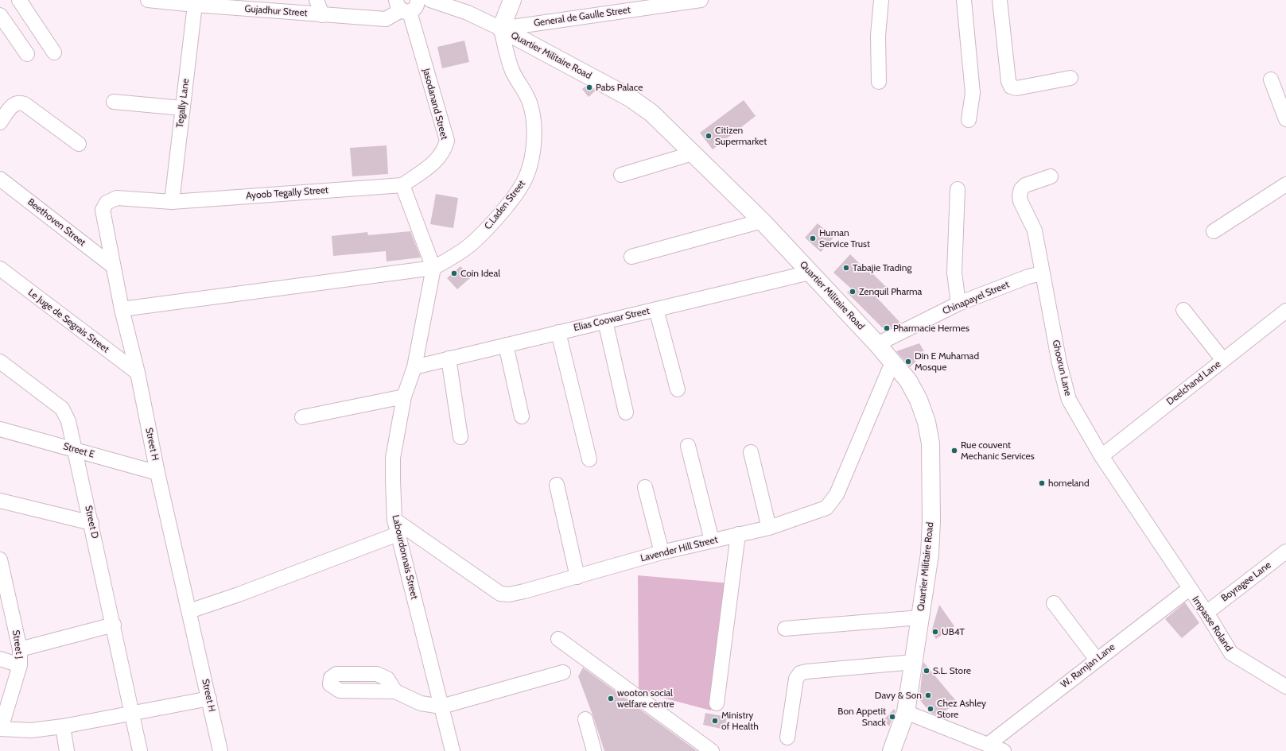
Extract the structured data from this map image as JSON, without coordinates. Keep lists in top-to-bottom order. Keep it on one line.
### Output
{"streets":{"main road":["Quartier Militaire Road"],"street":["Gujadhur Street","General de Gaulle Street","Tegally Lane","Jasodanand Street","Ayoob Tegally Street","C.Laden Street","Beethoven Street","Chinapayel Street","Elias Coowar Street","Le Juge de Segrais Street","Ghoorun Lane","Deelchand Lane","Street H","Street E","Street D","Lavender Hill Street","Labourdonnais Street","Boyragee Lane","Impasse Roland","Street J","W. Ramjan Lane"]},"crossings":[["Gujadhur Street","Quartier Militaire Road"],["Gujadhur Street","Tegally Lane"],["Gujadhur Street","Jasodanand Street"],["General de Gaulle Street","Quartier Militaire Road"],["General de Gaulle Street","C.Laden Street"],["Quartier Militaire Road","Jasodanand Street"],["Quartier Militaire Road","C.Laden Street"],["Quartier Militaire Road","Chinapayel Street"],["Quartier Militaire Road","Elias Coowar Street"],["Quartier Militaire Road","Lavender Hill Street"],["Tegally Lane","Ayoob Tegally Street"],["Tegally Lane","Street H"],["Jasodanand Street","Ayoob Tegally Street"],["Ayoob Tegally Street","Street H"],["C.Laden Street","Labourdonnais Street"],["Beethoven Street","Street H"],["Chinapayel Street","Ghoorun Lane"],["Elias Coowar Street","Labourdonnais Street"],["Le Juge de Segrais Street","Street H"],["Ghoorun Lane","Deelchand Lane"],["Ghoorun Lane","Impasse Roland"],["Ghoorun Lane","W. Ramjan Lane"],["Street H","Street E"],["Street E","Street D"],["Lavender Hill Street","Labourdonnais Street"],["Boyragee Lane","Impasse Roland"],["Impasse Roland","W. Ramjan Lane"]],"places":["Pabs Palace","Citizen Supermarket","Human Service Trust","Tabajie Trading","Coin Ideal","Zenquil Pharma","Pharmacie Hermes","Din E Muhamad Mosque","Rue couvent Mechanic Services","homeland","UB4T","S.L. Store","Davy & Son","wooton social welfare centre","Chez Ashley Store","Bon Appetit Snack","Ministry of Health"]}
